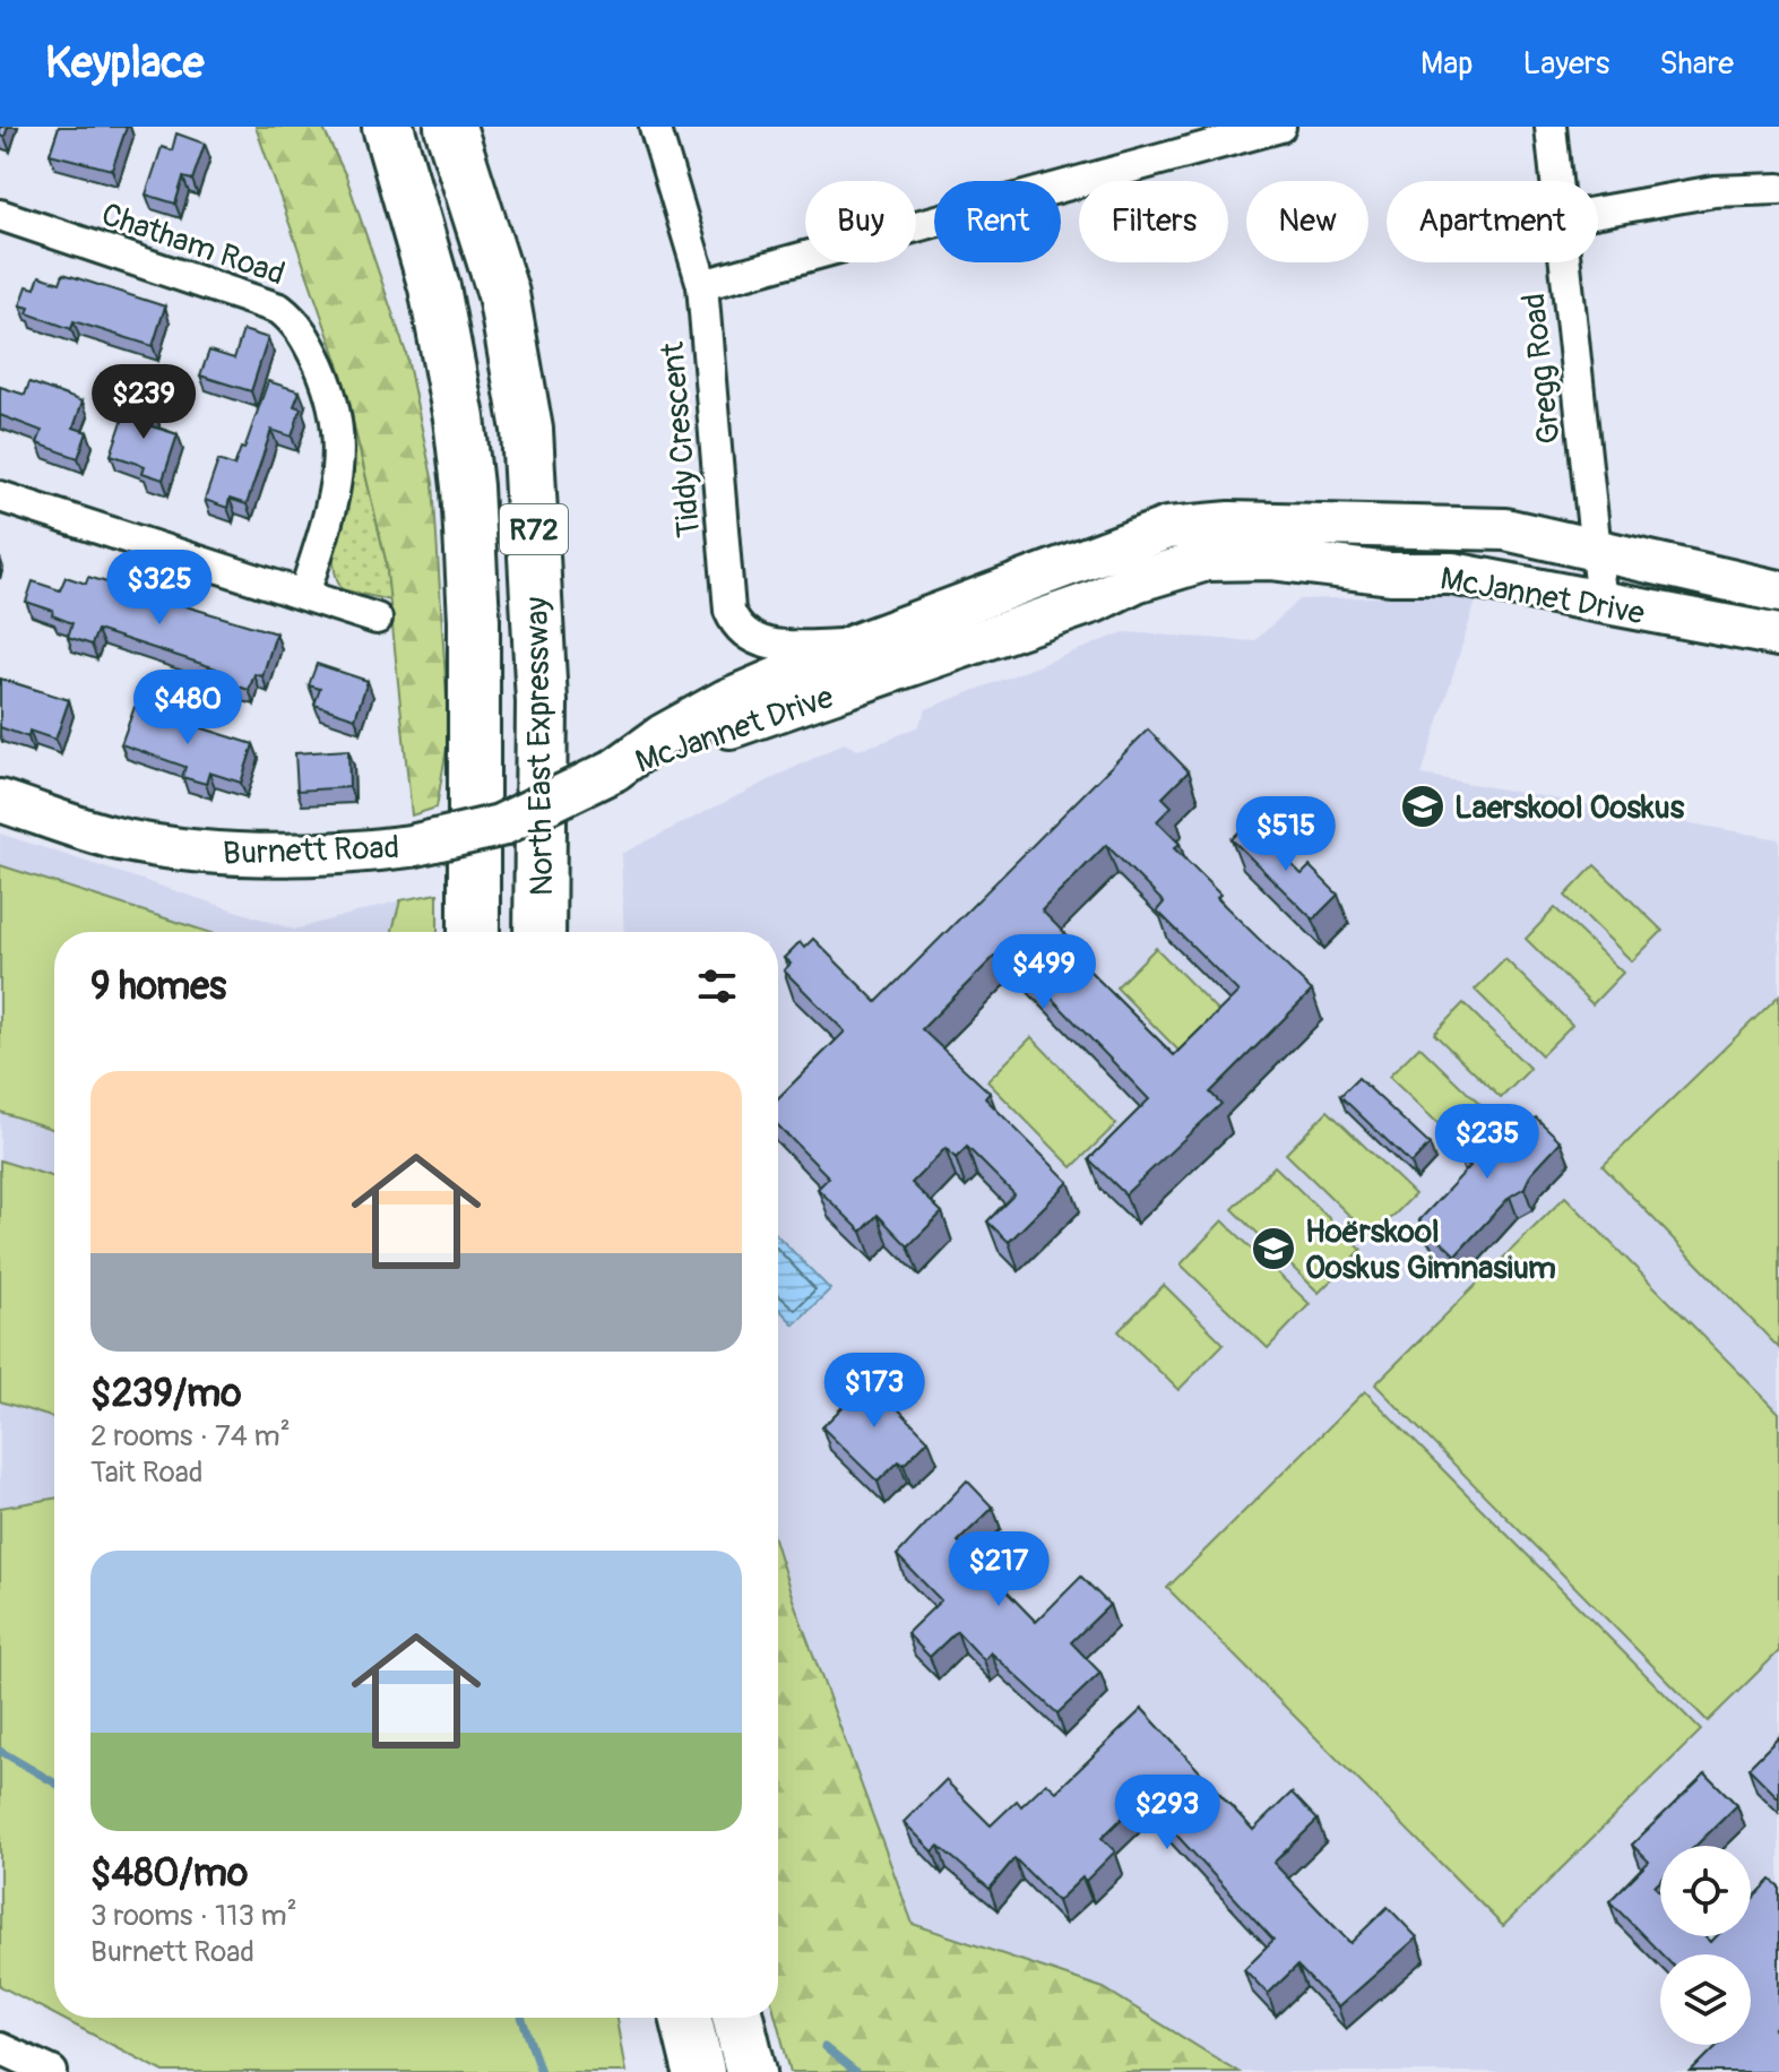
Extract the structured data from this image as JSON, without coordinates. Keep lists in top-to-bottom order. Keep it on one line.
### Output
{"streets":{"highway":["R72","North East Expressway"],"street":["Chatham Road","Gregg Road","Tiddy Crescent","McJannet Drive","Burnett Road"]},"crossings":[["Gregg Road","McJannet Drive"],["Tiddy Crescent","McJannet Drive"],["McJannet Drive","Burnett Road"]],"places":{"school or university":["Laerskool Ooskus","Hoërskool Ooskus Gimnasium"]},"page":{"header":"Keyplace","nav":["Map","Layers","Share"],"chip":["Buy","Rent","Filters","New","Apartment"],"price":["$239","$325","$480","$515","$499","$235","$173","$217","$293"],"heading":"9 homes","list":[{"name":"$239/mo","note":"2 rooms · 74 m² · Tait Road"},{"name":"$480/mo","note":"3 rooms · 113 m² · Burnett Road"}]}}
